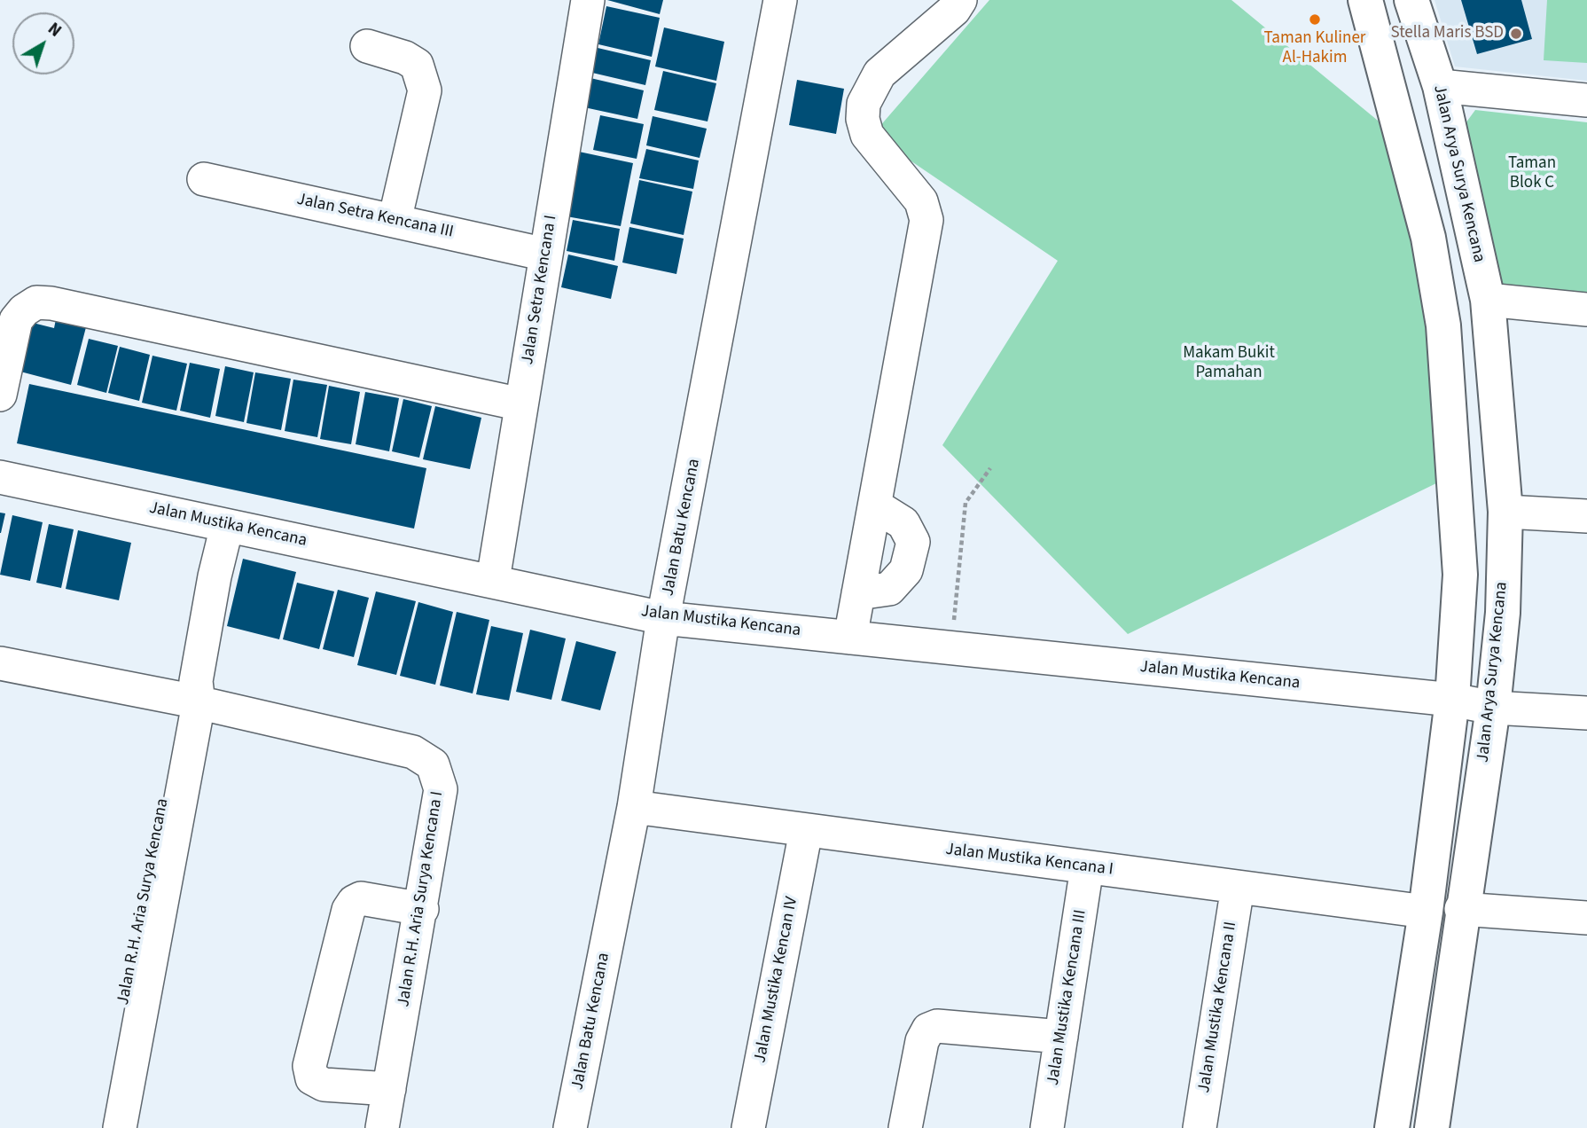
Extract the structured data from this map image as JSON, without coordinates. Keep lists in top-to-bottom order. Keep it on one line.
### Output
{"streets":{"street":["Jalan Arya Surya Kencana","Jalan Setra Kencana III","Jalan Setra Kencana I","Jalan Mustika Kencana","Jalan Batu Kencana","Jalan Mustika Kencana I","Jalan R.H. Aria Surya Kencana I","Jalan R.H. Aria Surya Kencana","Jalan Mustika Kencan IV","Jalan Mustika Kencana III","Jalan Mustika Kencana II"]},"crossings":[["Jalan Arya Surya Kencana","Jalan Mustika Kencana"],["Jalan Setra Kencana III","Jalan Setra Kencana I"],["Jalan Setra Kencana I","Jalan Mustika Kencana"],["Jalan Mustika Kencana","Jalan Batu Kencana"],["Jalan Mustika Kencana","Jalan R.H. Aria Surya Kencana"],["Jalan Batu Kencana","Jalan Mustika Kencana I"],["Jalan Mustika Kencana I","Jalan Mustika Kencan IV"],["Jalan Mustika Kencana I","Jalan Mustika Kencana III"],["Jalan Mustika Kencana I","Jalan Mustika Kencana II"],["Jalan R.H. Aria Surya Kencana I","Jalan R.H. Aria Surya Kencana"]],"parks":["Taman Blok C","Makam Bukit Pamahan"],"places":["Taman Kuliner Al-Hakim","Stella Maris BSD"],"north":"top right"}
